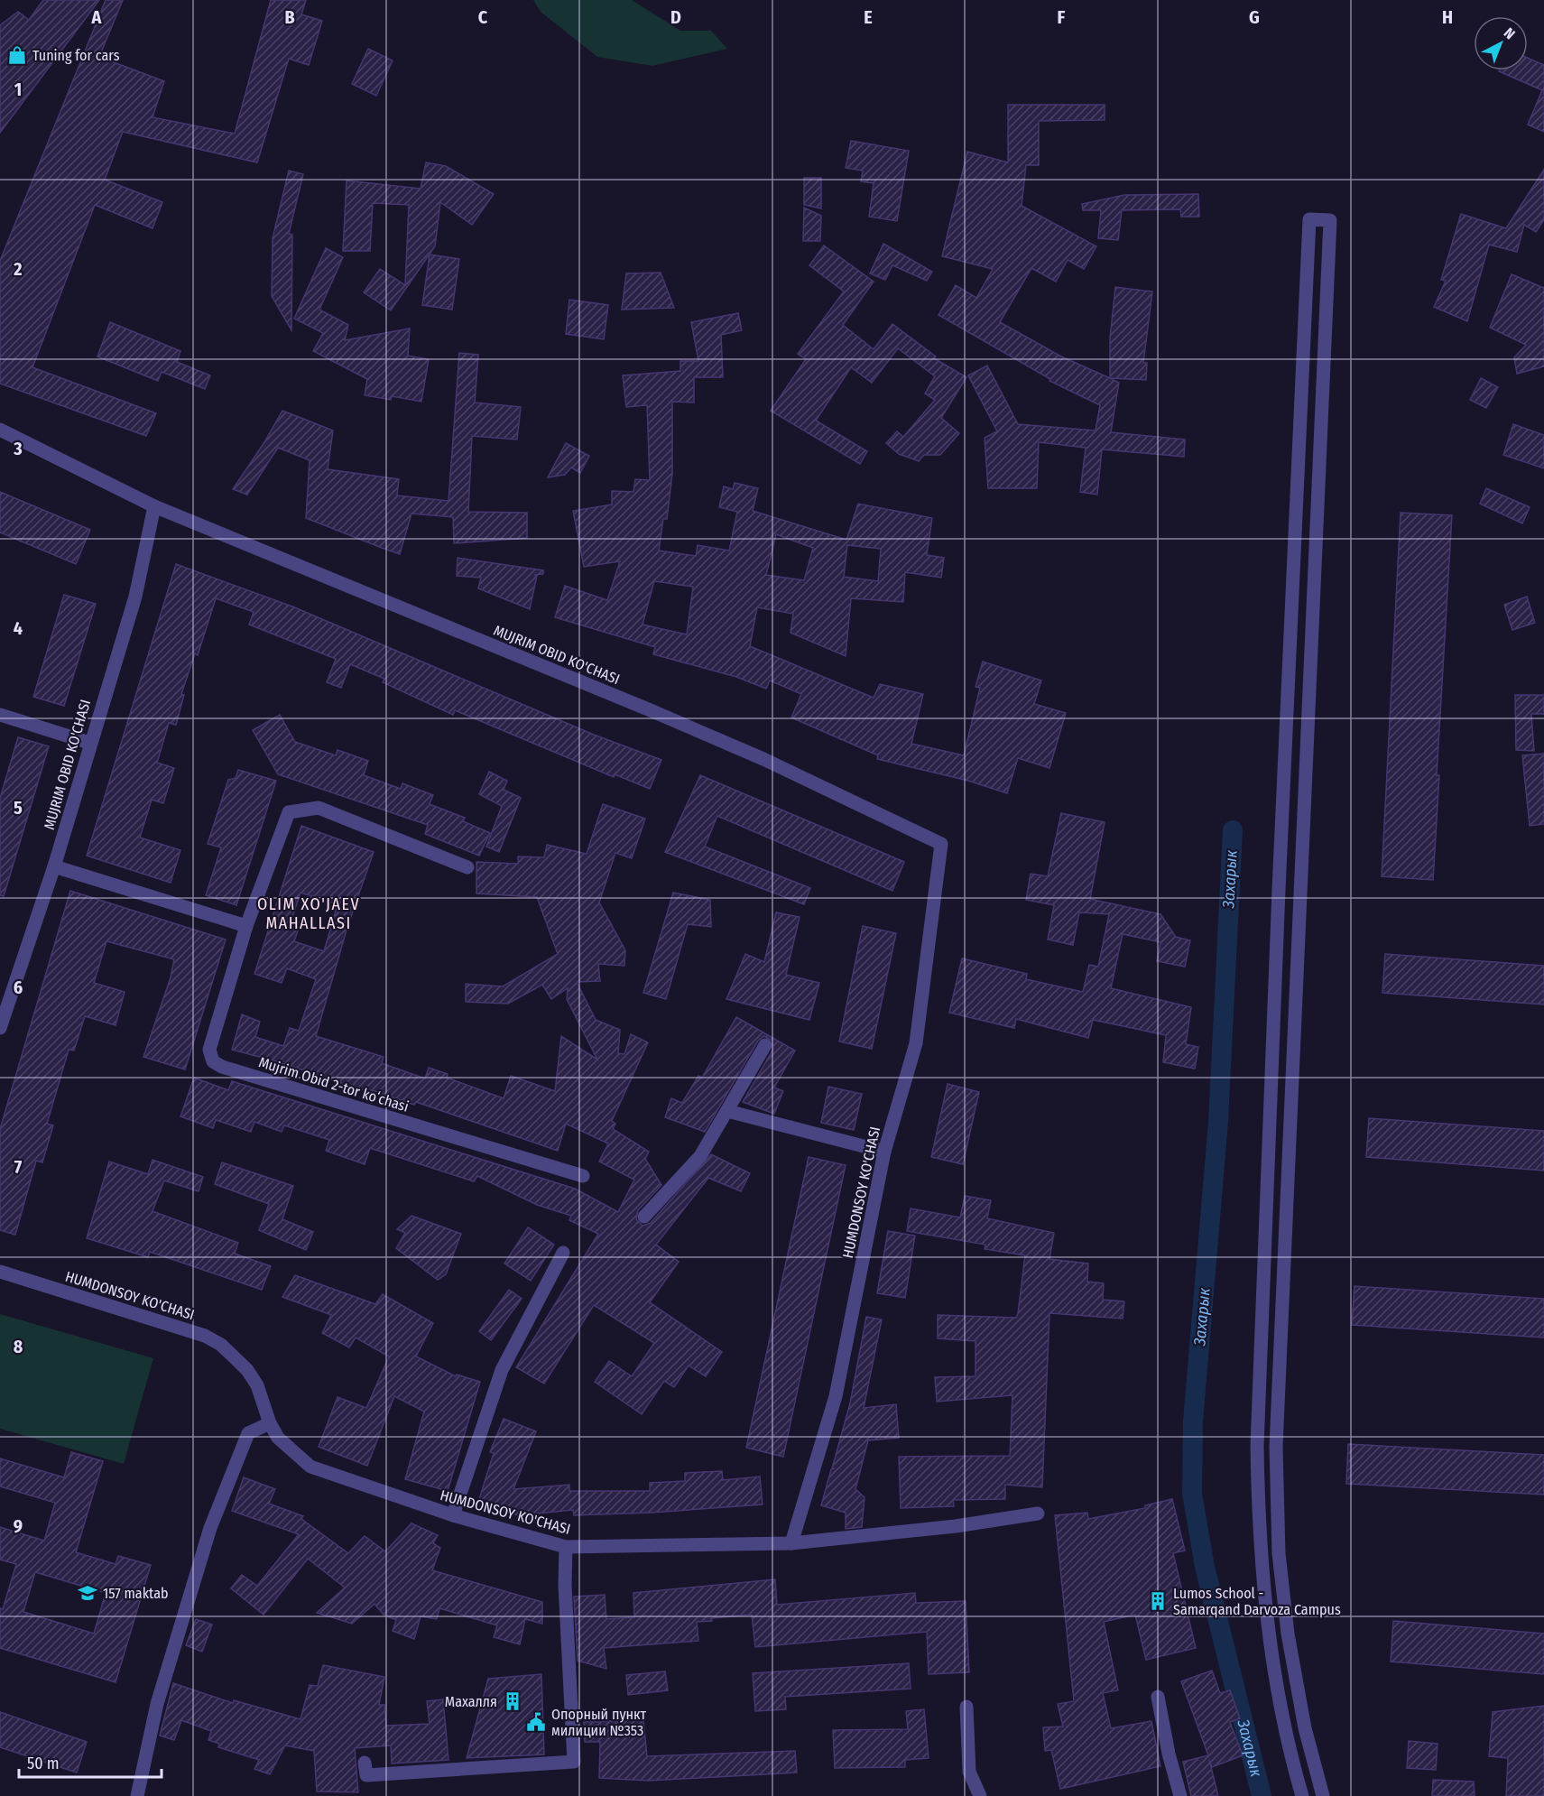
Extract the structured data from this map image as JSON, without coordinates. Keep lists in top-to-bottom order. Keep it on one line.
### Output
{"streets":{"street":["MUJRIM OBID KO'CHASI","Mujrim Obid 2-tor koʻchasi","HUMDONSOY KO'CHASI"]},"crossings":[["MUJRIM OBID KO'CHASI","HUMDONSOY KO'CHASI"]],"districts":["OLIM XO'JAEV MAHALLASI"],"water":["Захарык"],"places":{"shop":["Tuning for cars"],"school or university":["157 maktab"],"building":["Lumos School - Samarqand Darvoza Campus","Махалля"],"public building":["Опорный пункт милиции №353"]},"scale_bar":"50 m","north":"top right","grid":{"columns":["A","B","C","D","E","F","G","H"],"rows":["1","2","3","4","5","6","7","8","9"]}}
